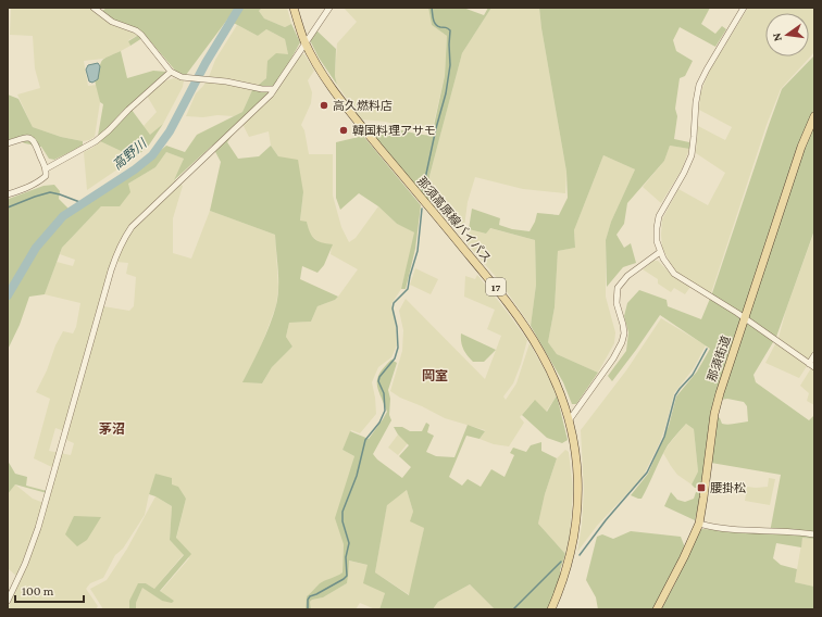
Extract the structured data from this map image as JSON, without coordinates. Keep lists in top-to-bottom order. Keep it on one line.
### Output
{"streets":{"main road":["那須高原線バイパス","17","那須街道"]},"districts":["岡室","茅沼"],"water":["高野川"],"places":{"other":["高久燃料店","韓国料理アサモ"],"transit":["腰掛松"]},"scale_bar":"100 m","north":"left"}
